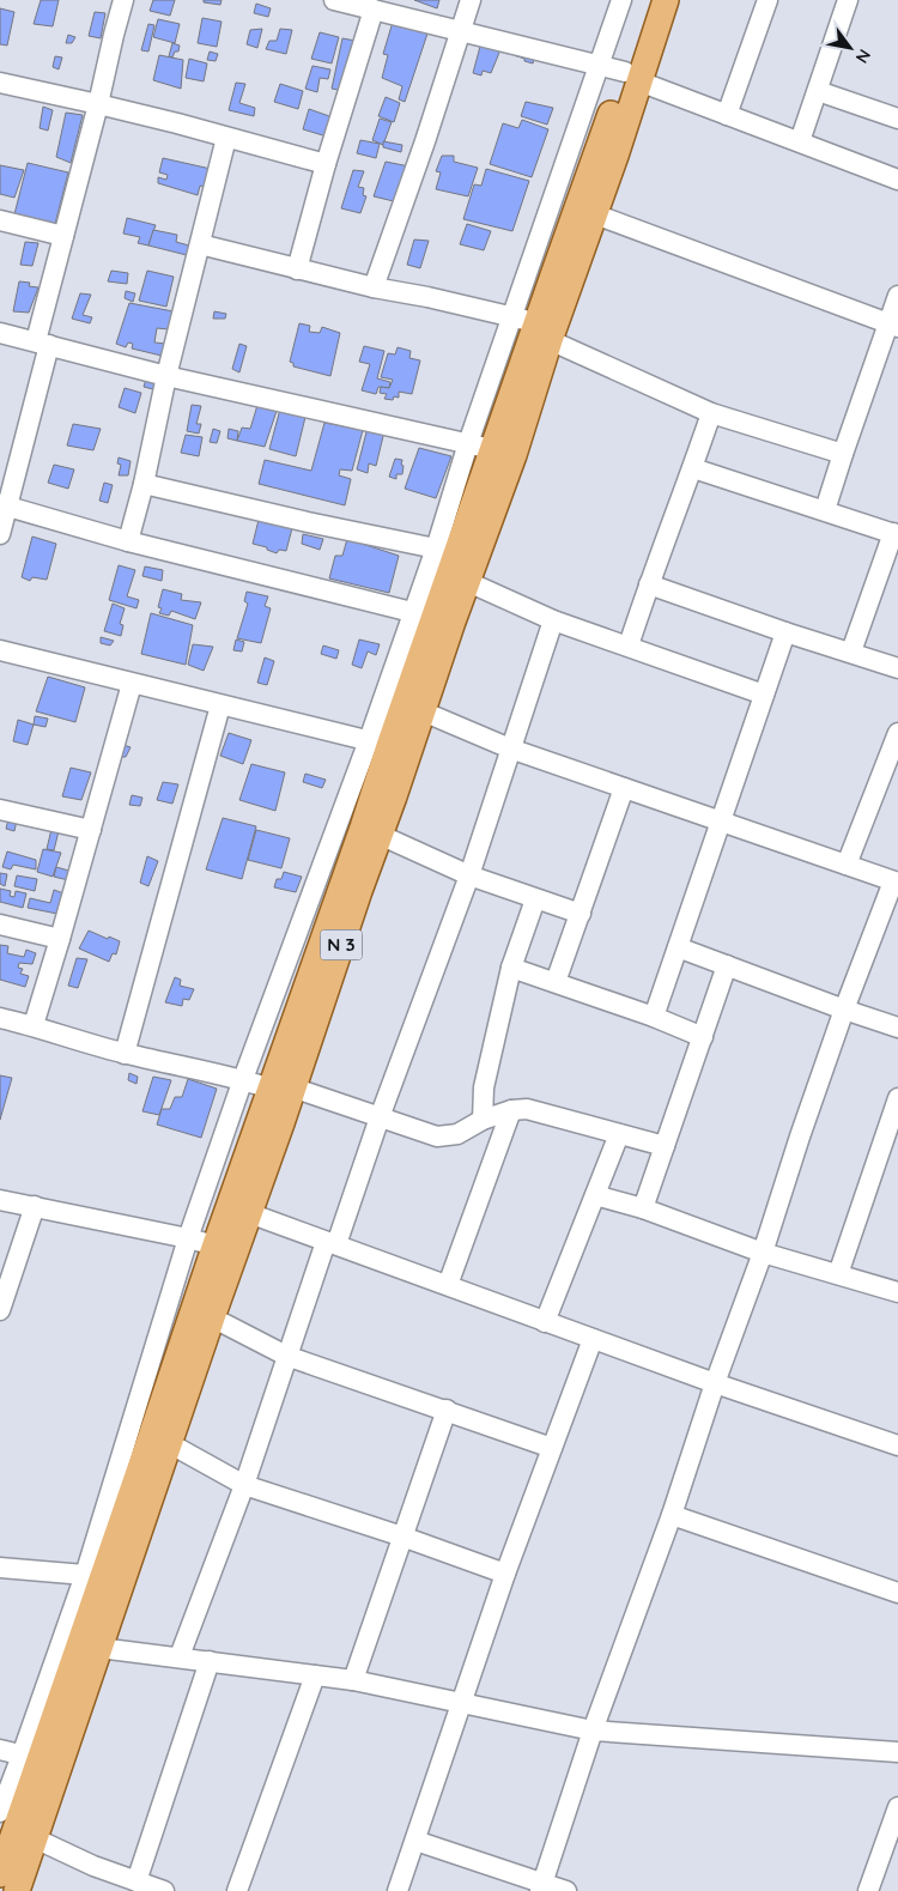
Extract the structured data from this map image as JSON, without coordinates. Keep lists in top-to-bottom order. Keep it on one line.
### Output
{"streets":{"main road":["N 3"]},"north":"bottom right"}
